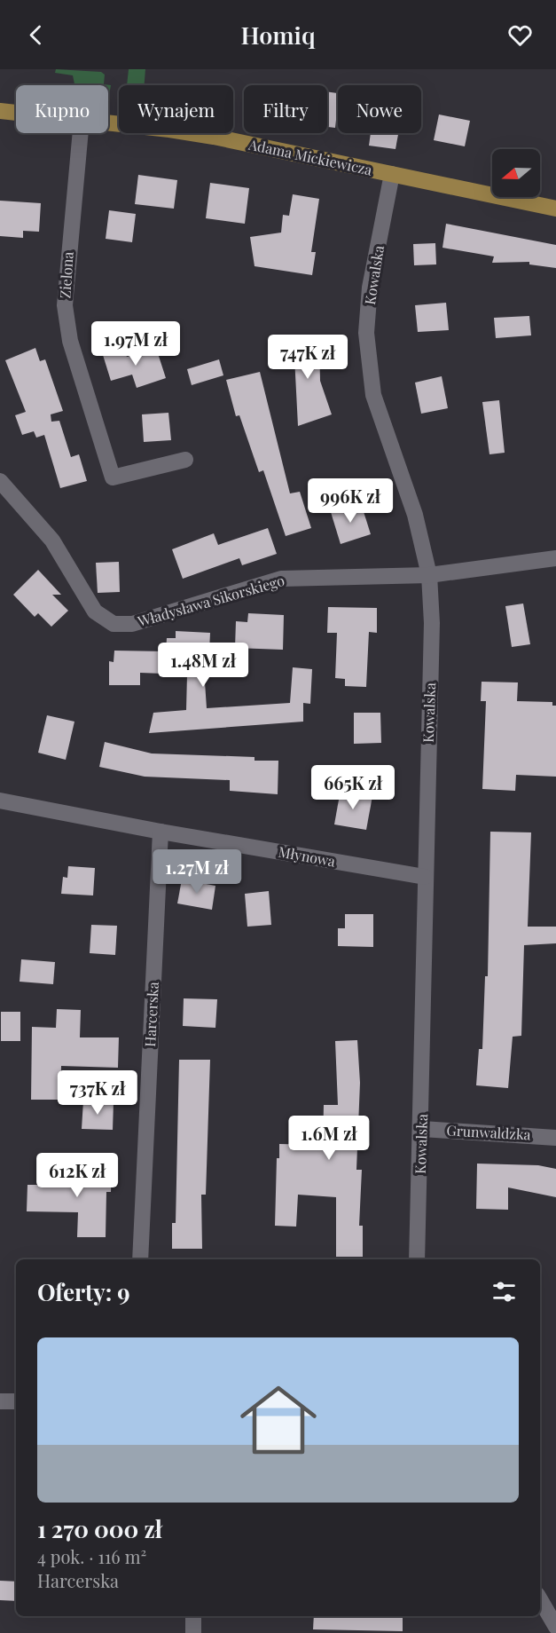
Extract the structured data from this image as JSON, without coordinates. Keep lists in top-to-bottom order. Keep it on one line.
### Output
{"streets":{"main road":["Adama Mickiewicza"],"street":["Zielona","Kowalska","Władysława Sikorskiego","Młynowa","Harcerska","Grunwaldzka"]},"crossings":[["Adama Mickiewicza","Kowalska"],["Kowalska","Władysława Sikorskiego"],["Kowalska","Młynowa"],["Kowalska","Grunwaldzka"],["Młynowa","Harcerska"]],"north":"left","page":{"header":"Homiq","chip":["Kupno","Wynajem","Filtry","Nowe"],"price":["1.97M zł","747K zł","996K zł","1.48M zł","665K zł","1.27M zł","737K zł","1.6M zł","612K zł"],"heading":"Oferty: 9","list":[{"name":"1 270 000 zł","note":"4 pok. · 116 m² · Harcerska"}]}}
